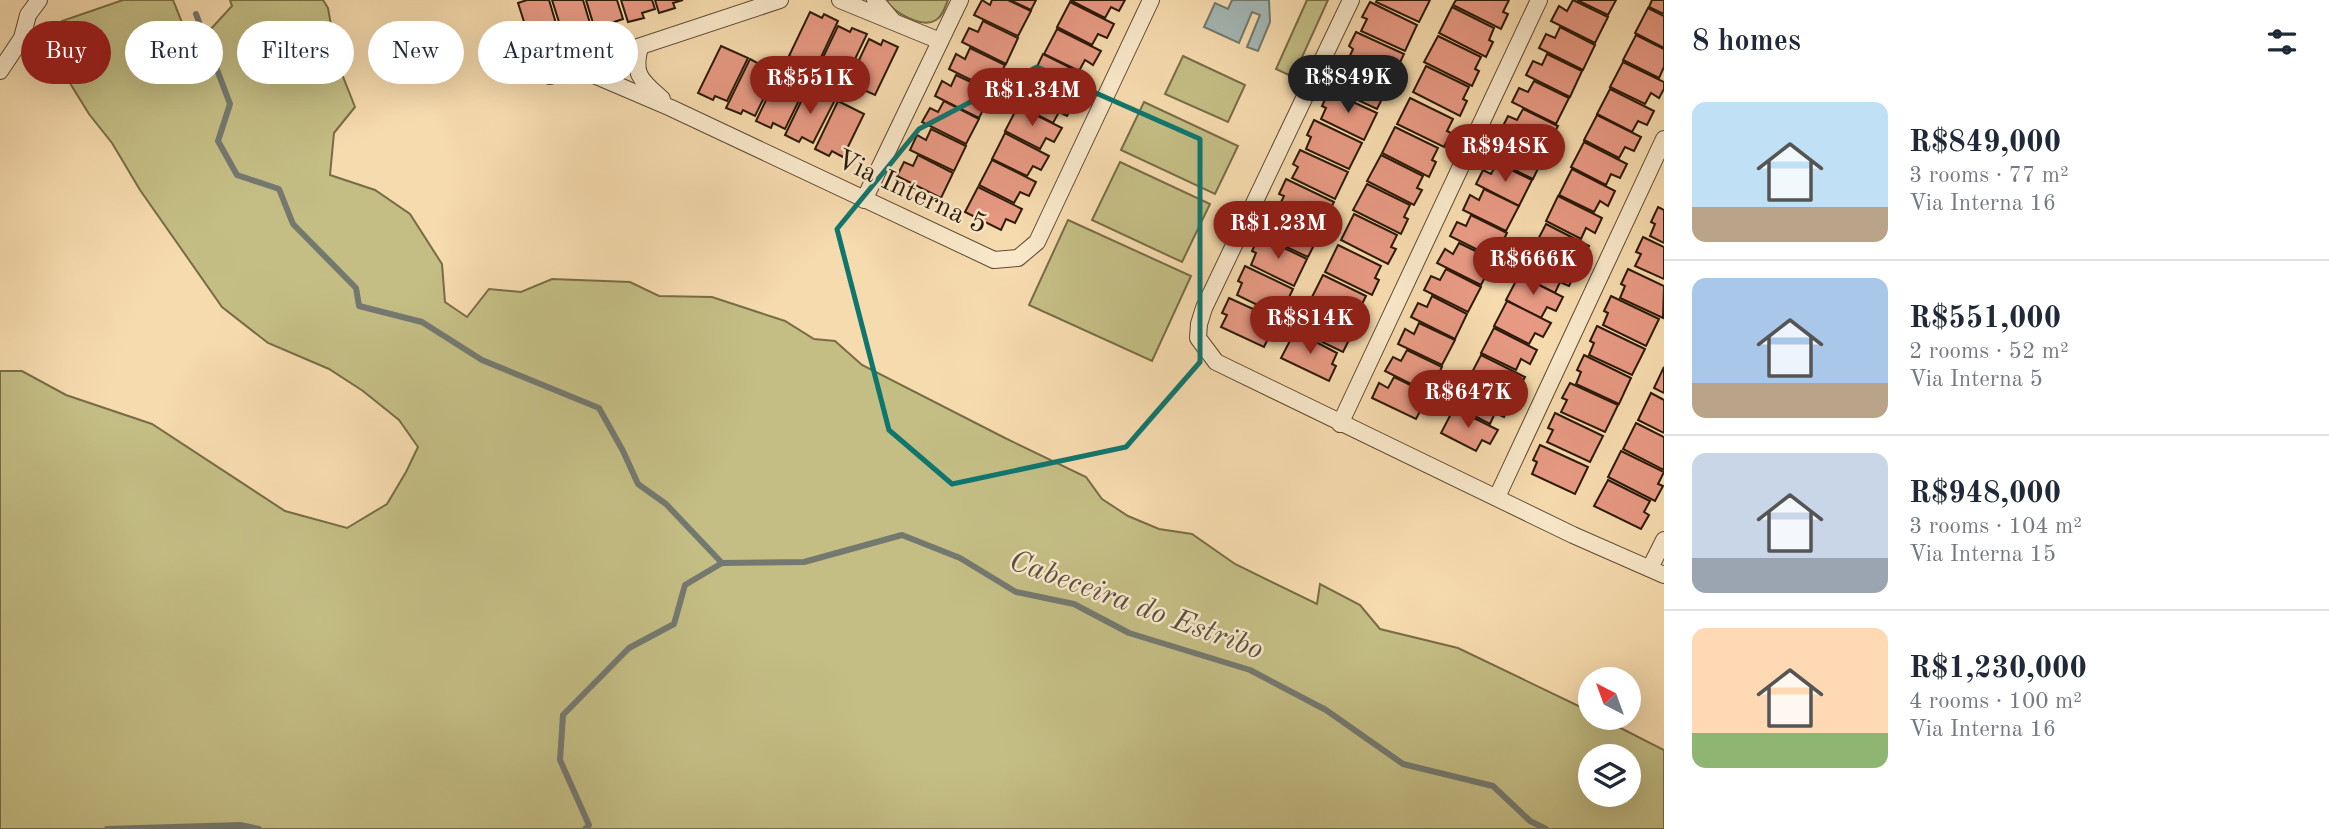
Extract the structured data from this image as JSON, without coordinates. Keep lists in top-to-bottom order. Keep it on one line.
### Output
{"streets":{"street":["Via Interna 5"]},"water":["Cabeceira do Estribo"],"north":"top left","page":{"heading":"8 homes","chip":["Buy","Rent","Filters","New","Apartment"],"price":["R$849K","R$551K","R$1.34M","R$948K","R$1.23M","R$666K","R$814K","R$647K"],"list":[{"name":"R$849,000","note":"3 rooms · 77 m² · Via Interna 16"},{"name":"R$551,000","note":"2 rooms · 52 m² · Via Interna 5"},{"name":"R$948,000","note":"3 rooms · 104 m² · Via Interna 15"},{"name":"R$1,230,000","note":"4 rooms · 100 m² · Via Interna 16"}]}}
